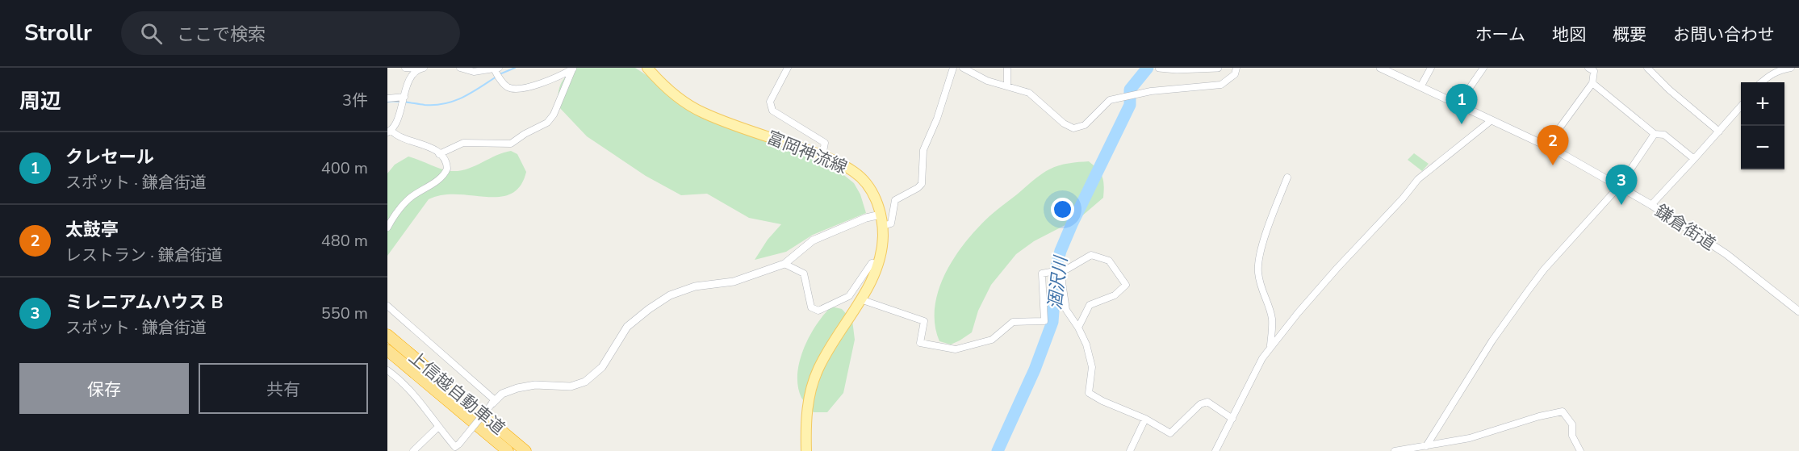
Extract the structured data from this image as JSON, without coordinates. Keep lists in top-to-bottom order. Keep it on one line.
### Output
{"streets":{"highway":["上信越自動車道"],"main road":["富岡神流線"],"street":["鎌倉街道"]},"water":["涸沢川"],"page":{"header":"Strollr","search":"ここで検索","nav":["ホーム","地図","概要","お問い合わせ"],"heading":["周辺","3件"],"map_buttons":["+","−"],"pins":["1","2","3"],"list":[{"mark":"1","name":"クレセール","note":"スポット · 鎌倉街道","value":"400 m"},{"mark":"2","name":"太鼓亭","note":"レストラン · 鎌倉街道","value":"480 m"},{"mark":"3","name":"ミレニアムハウス B","note":"スポット · 鎌倉街道","value":"550 m"}],"buttons":["保存","共有"]}}
